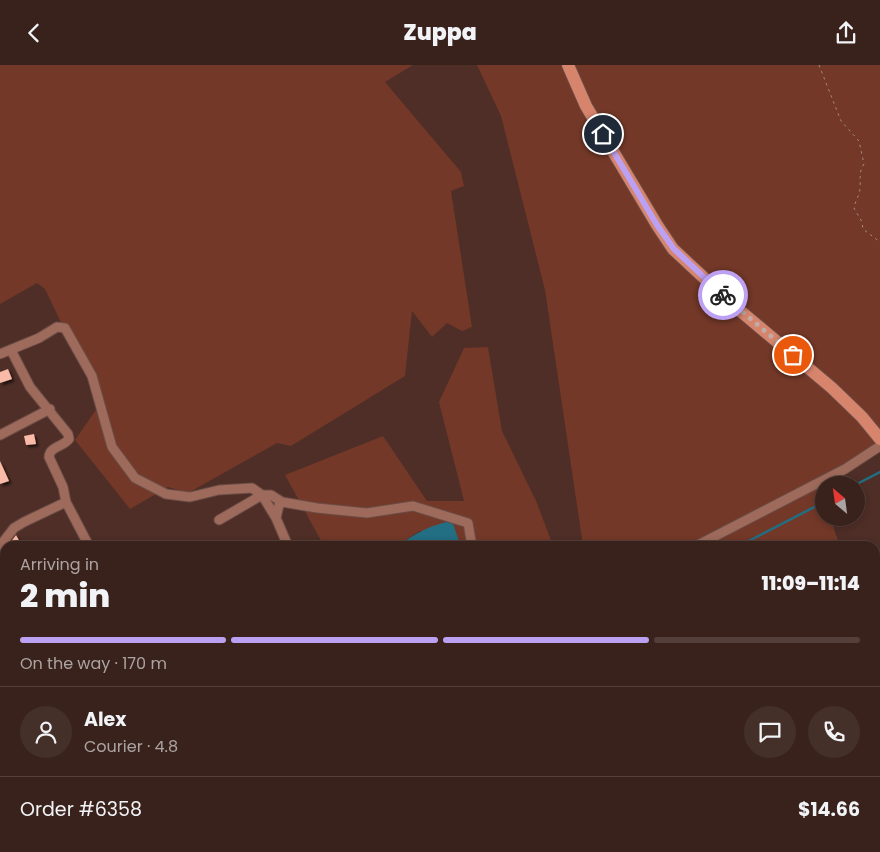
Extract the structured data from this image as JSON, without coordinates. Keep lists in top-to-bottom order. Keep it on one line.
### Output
{"north":"top left","page":{"header":"Zuppa","heading":["2 min","Arriving in","11:09–11:14"],"panel":["Alex","Courier · 4.8","Order #6358","$14.66"],"bar":"On the way · 170 m"}}
